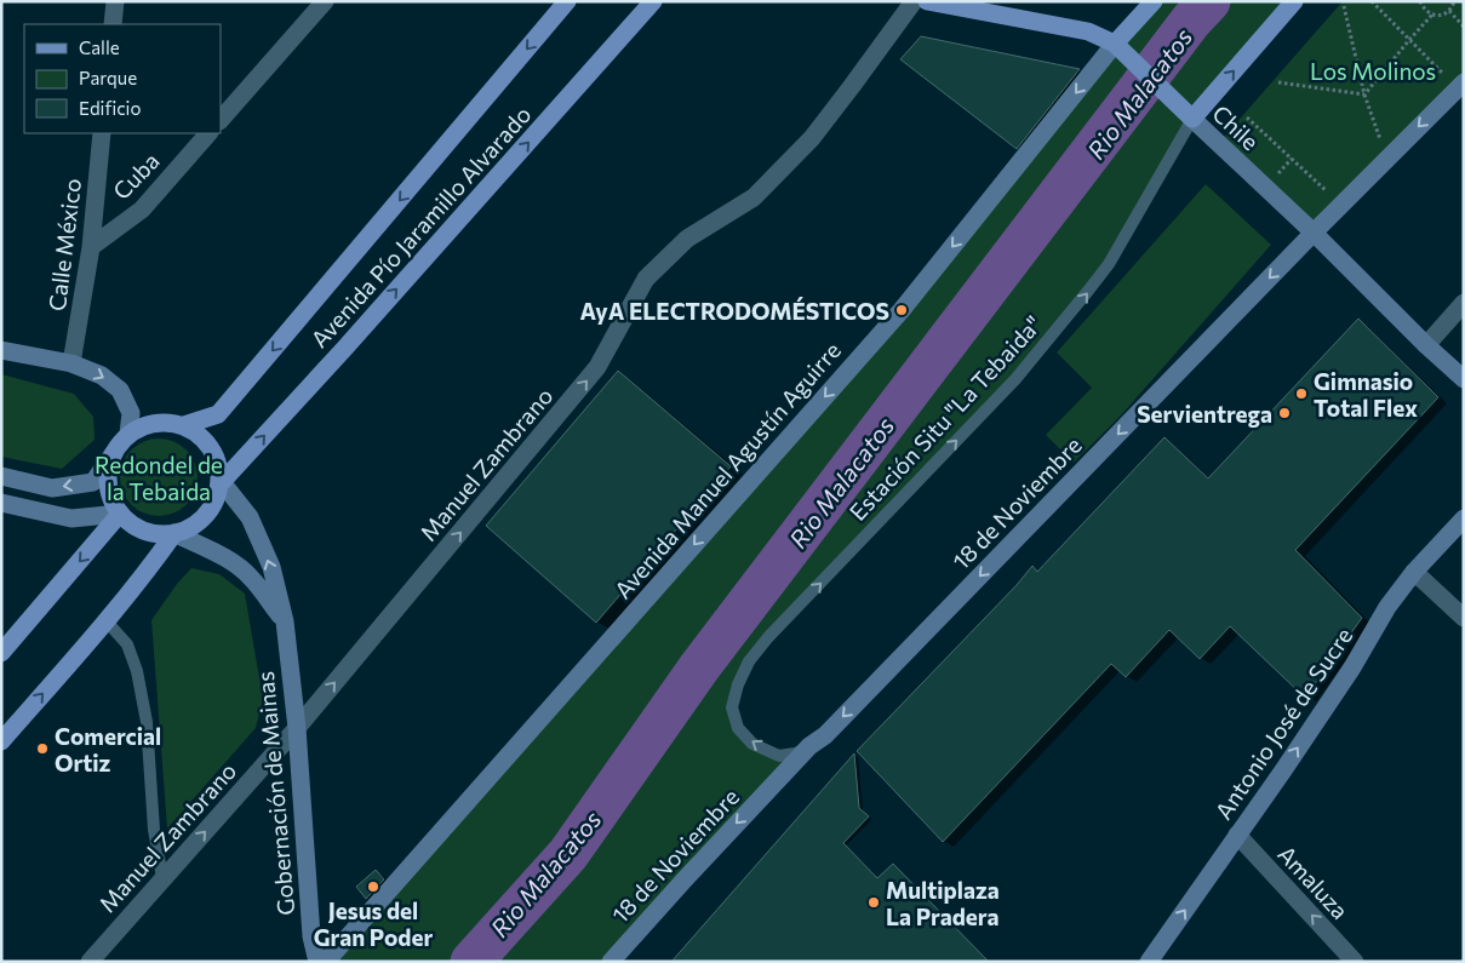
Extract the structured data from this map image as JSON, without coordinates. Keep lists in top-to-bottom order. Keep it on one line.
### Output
{"streets":{"main road":["Chile","Avenida Pío Jaramillo Alvarado","Avenida Manuel Agustín Aguirre"],"street":["Cuba","Calle México","Manuel Zambrano","18 de Noviembre","Antonio José de Sucre","Gobernación de Mainas","Amaluza"],"lane":["Estación Situ \"La Tebaida\""]},"crossings":[["Chile","Estación Situ \"La Tebaida\""],["Chile","Avenida Manuel Agustín Aguirre"],["Chile","18 de Noviembre"],["Cuba","Calle México"],["Avenida Pío Jaramillo Alvarado","Gobernación de Mainas"],["Estación Situ \"La Tebaida\"","18 de Noviembre"],["Manuel Zambrano","Gobernación de Mainas"],["Antonio José de Sucre","Amaluza"]],"one_way":["Estación Situ \"La Tebaida\"","Manuel Zambrano","Avenida Manuel Agustín Aguirre","18 de Noviembre","Antonio José de Sucre","Amaluza"],"water":["Rio Malacatos"],"parks":["Los Molinos","Redondel de la Tebaida"],"places":["AyA ELECTRODOMÉSTICOS","Gimnasio Total Flex","Servientrega","Comercial Ortiz","Jesus del Gran Poder","Multiplaza La Pradera"],"legend":["Calle","Parque","Edificio"]}
